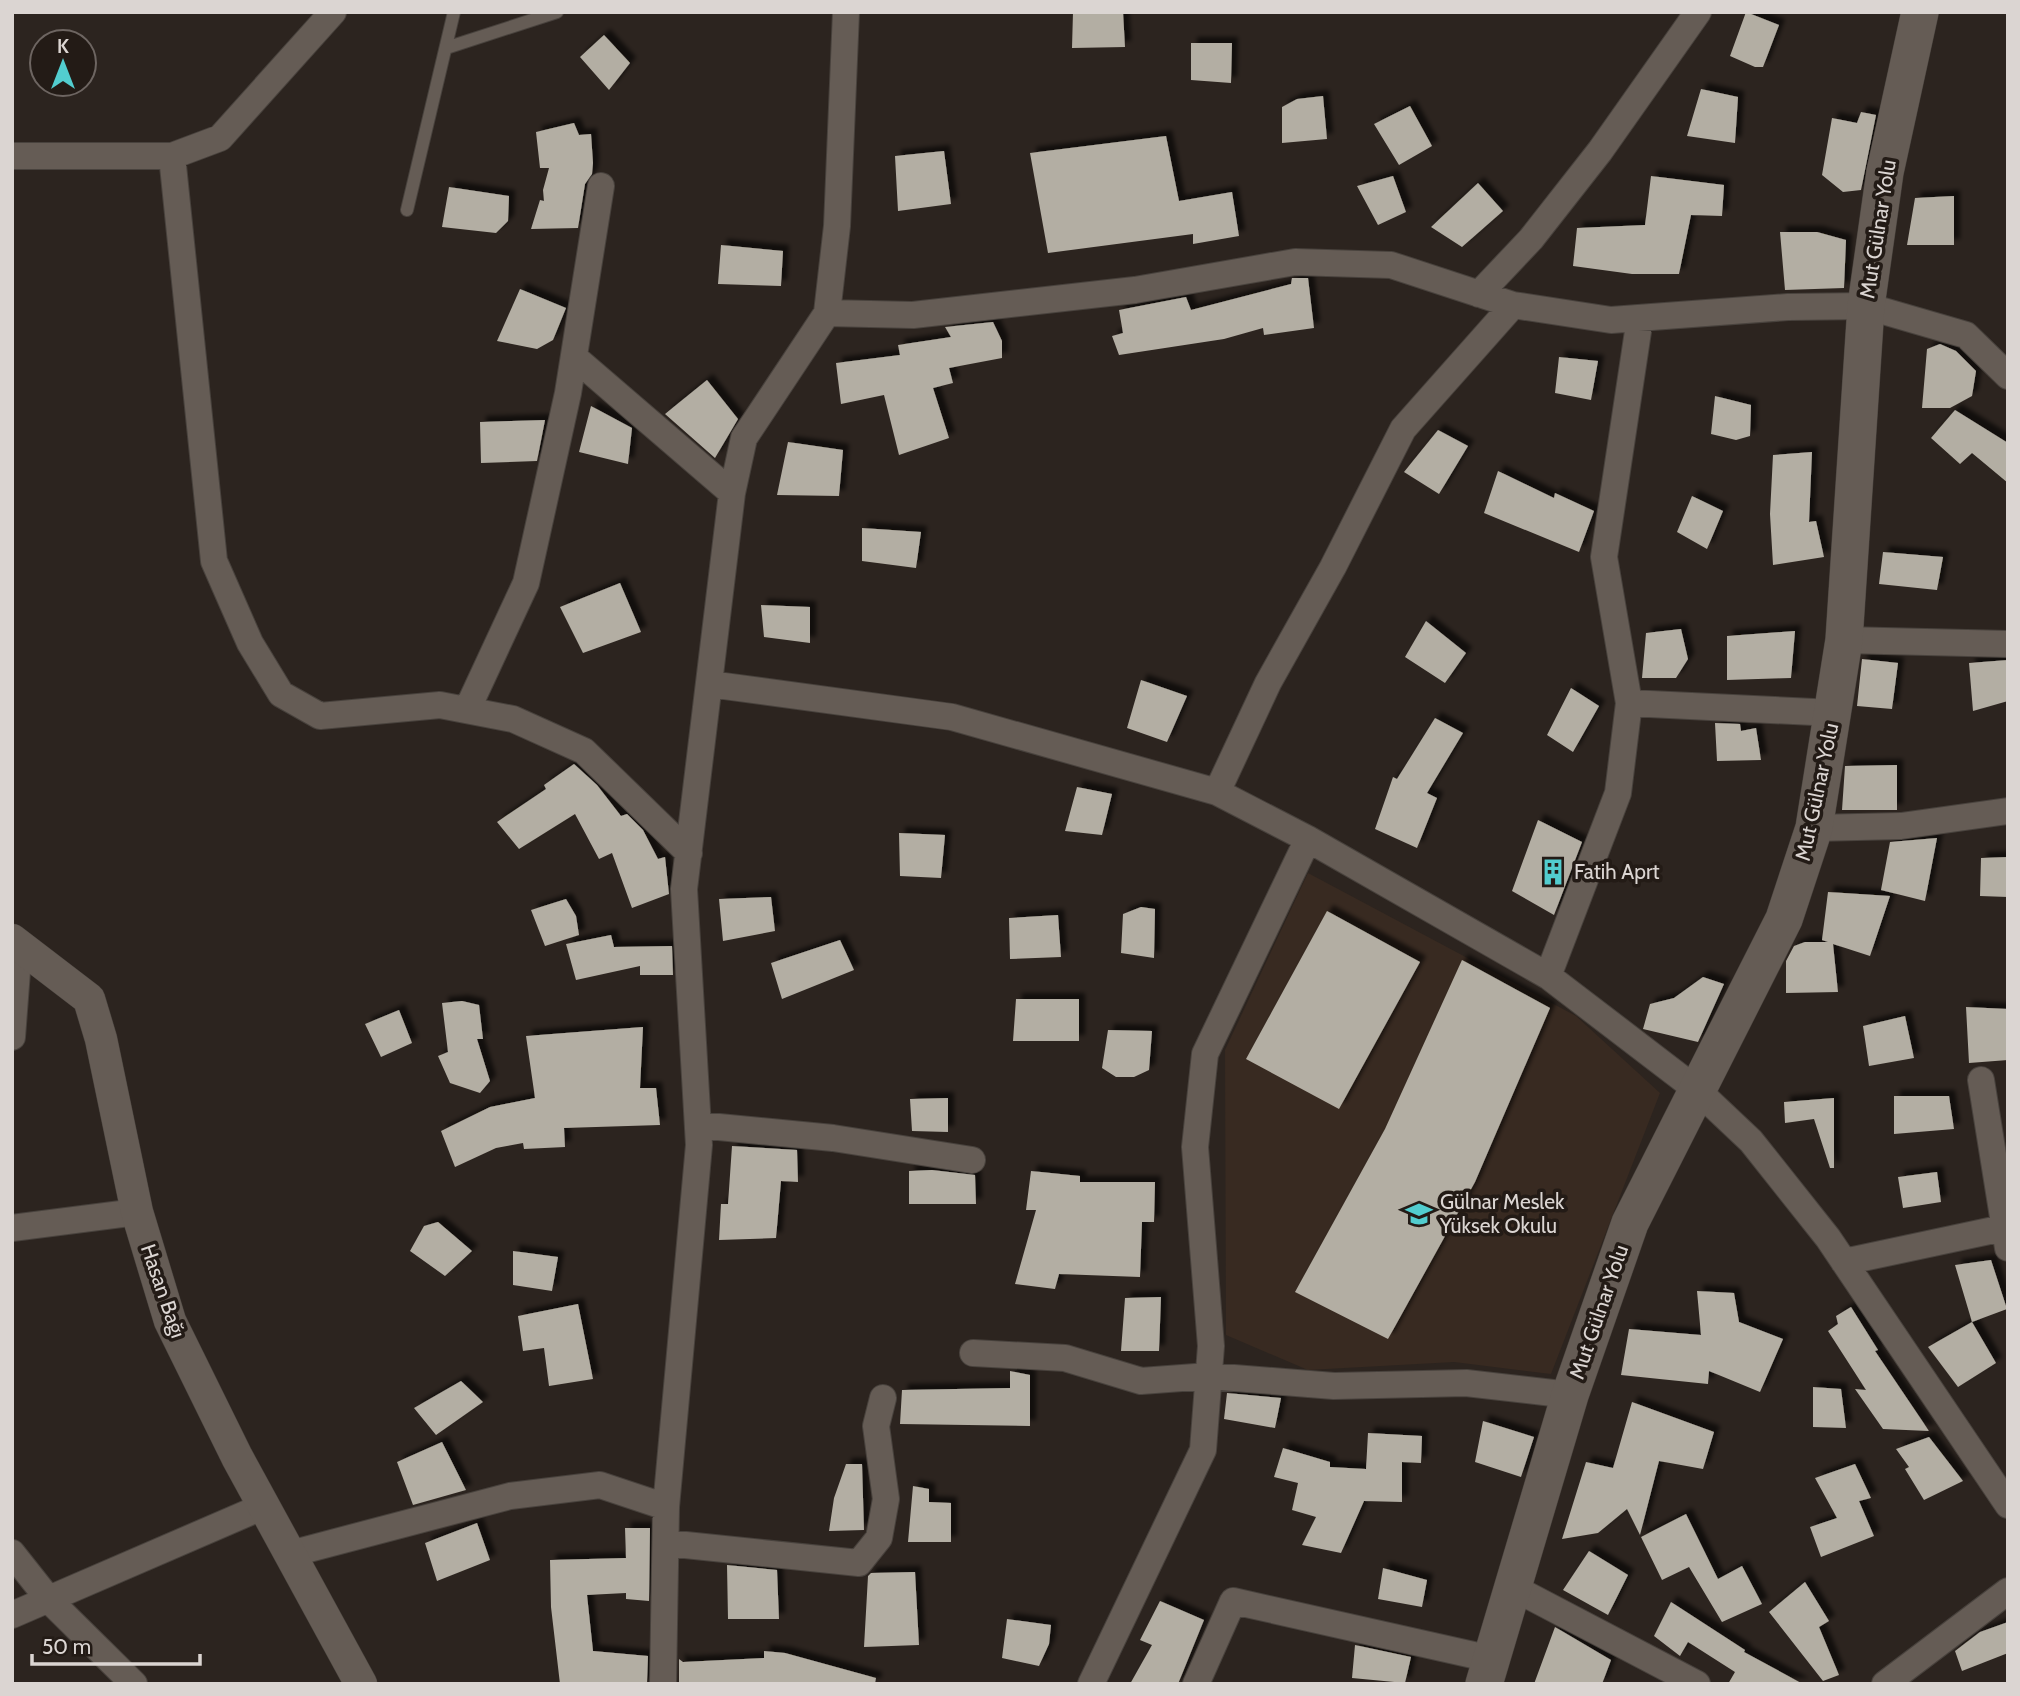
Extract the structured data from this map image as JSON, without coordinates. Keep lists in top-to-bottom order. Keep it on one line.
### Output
{"streets":{"main road":["Mut Gülnar Yolu"],"street":["Hasan Bağı"]},"places":{"building":["Fatih Aprt"],"school or university":["Gülnar Meslek Yüksek Okulu"]},"scale_bar":"50 m","north":"top"}
